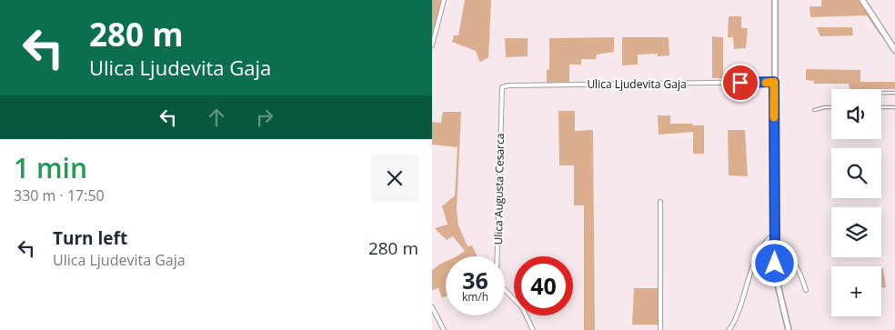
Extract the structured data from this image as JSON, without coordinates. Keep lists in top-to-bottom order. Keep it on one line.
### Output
{"streets":{"street":["Ulica Ljudevita Gaja","Ulica Augusta Cesarca"]},"crossings":[["Ulica Ljudevita Gaja","Ulica Augusta Cesarca"]],"page":{"turn":["280 m","Ulica Ljudevita Gaja"],"map_buttons":"+","heading":["1 min","330 m · 17:50"],"list":[{"name":"Turn left","note":"Ulica Ljudevita Gaja","value":"280 m"}],"speed":"36 km/h","limit":"40"}}
